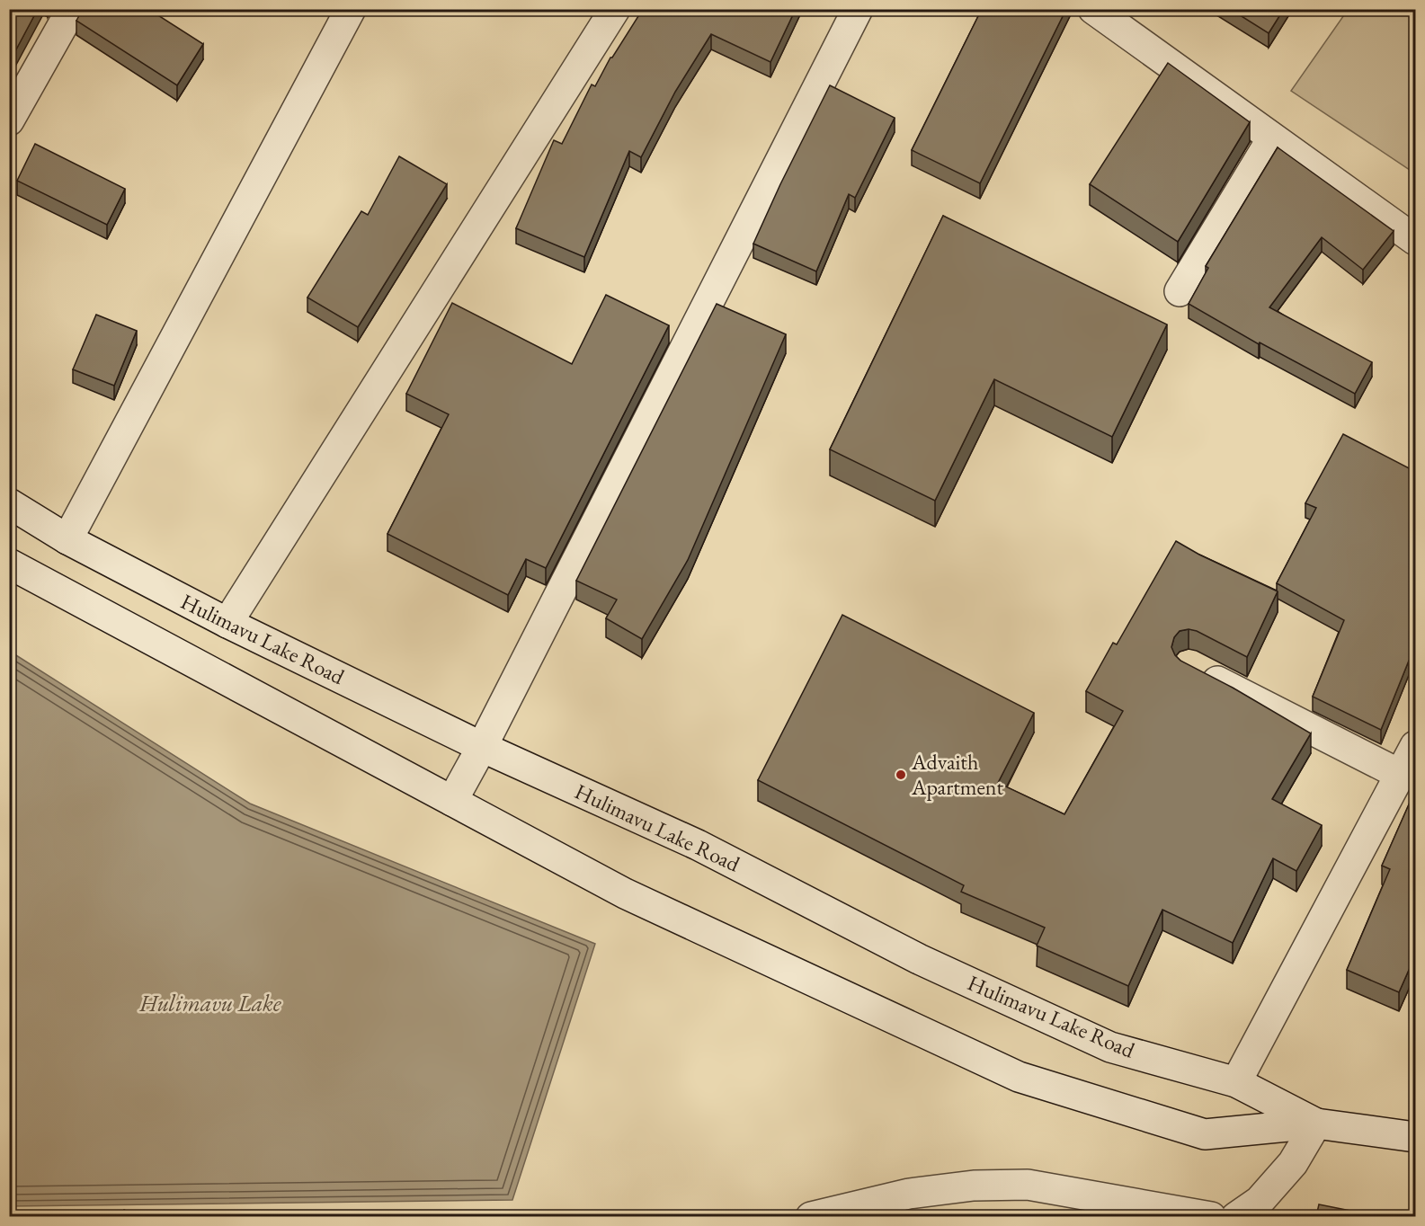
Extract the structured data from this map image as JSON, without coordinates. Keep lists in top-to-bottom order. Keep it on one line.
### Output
{"streets":{"street":["Hulimavu Lake Road"]},"water":["Hulimavu Lake"],"places":["Advaith Apartment"]}
